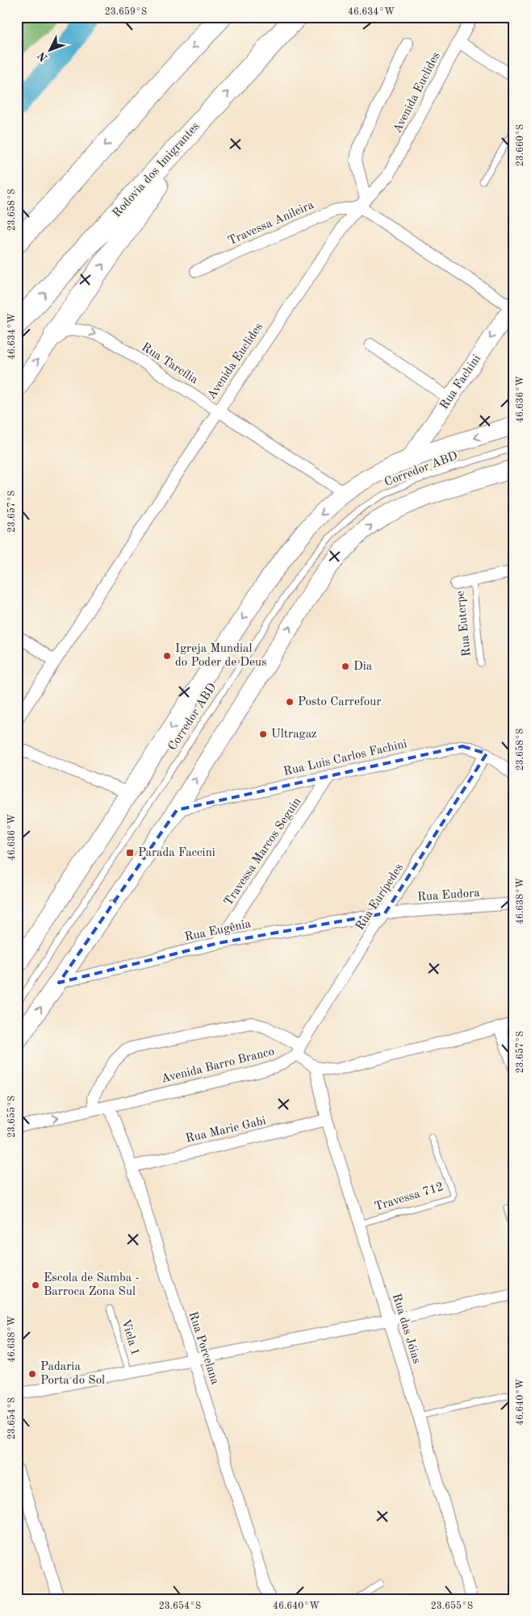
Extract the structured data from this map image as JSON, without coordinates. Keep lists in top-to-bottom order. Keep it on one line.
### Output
{"streets":{"highway":["Rodovia dos Imigrantes"],"street":["Avenida Euclides","Travessa Anileira","Rua Tarcília","Rua Fachini","Rua Euterpe","Rua Luis Carlos Fachini","Travessa Marcos Seguin","Rua Eudora","Rua Eurípedes","Rua Eugênia","Avenida Barro Branco","Rua Marie Gabi","Rua das Jóias","Rua Porcelana"],"lane":["Corredor ABD","Travessa 712","Viela 1"]},"crossings":[["Avenida Euclides","Travessa Anileira"],["Avenida Euclides","Rua Tarcília"],["Rua Luis Carlos Fachini","Travessa Marcos Seguin"],["Rua Luis Carlos Fachini","Rua Eurípedes"],["Travessa Marcos Seguin","Rua Eugênia"],["Rua Eudora","Rua Eurípedes"],["Rua Eudora","Rua Eugênia"],["Rua Eurípedes","Rua Eugênia"],["Rua Eurípedes","Avenida Barro Branco"],["Avenida Barro Branco","Rua Porcelana"],["Rua Marie Gabi","Rua das Jóias"],["Rua Marie Gabi","Rua Porcelana"],["Travessa 712","Rua das Jóias"]],"one_way":["Rua Tarcília","Rua Fachini"],"places":{"other":["Igreja Mundial do Poder de Deus","Dia","Posto Carrefour","Ultragaz","Escola de Samba - Barroca Zona Sul","Padaria Porta do Sol"],"transit":["Parada Faccini"]},"north":"bottom left","coordinates":["23.659°S","46.634°W","23.660°S","23.658°S","46.636°W","23.657°S","46.638°W","23.655°S","46.640°W","23.654°S"]}
